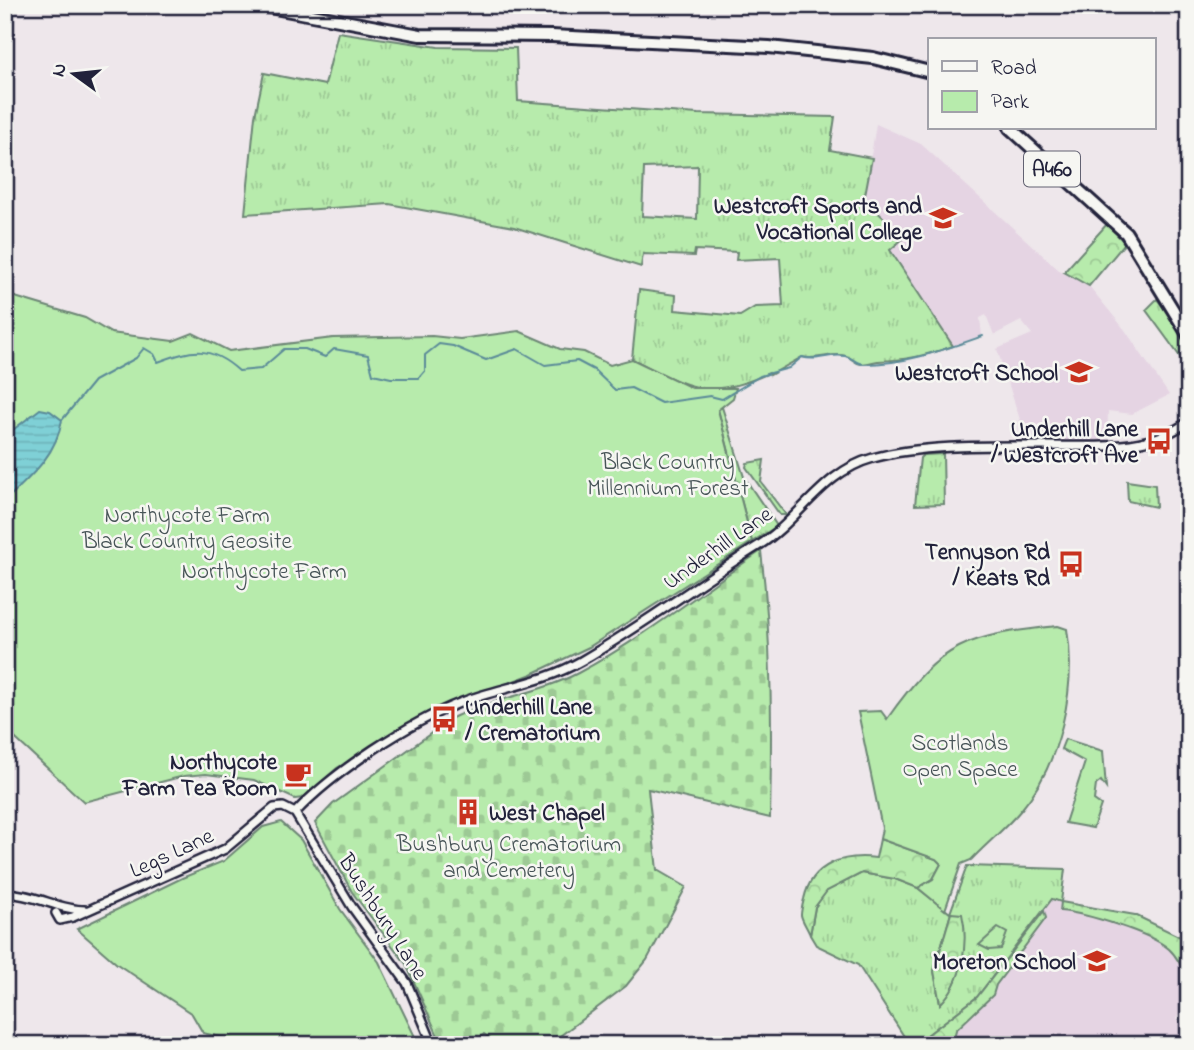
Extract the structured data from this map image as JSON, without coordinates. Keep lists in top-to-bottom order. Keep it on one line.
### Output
{"streets":{"highway":["A460"],"street":["Underhill Lane","Legs Lane","Bushbury Lane"]},"crossings":[["Underhill Lane","Legs Lane"],["Underhill Lane","Bushbury Lane"],["Legs Lane","Bushbury Lane"]],"parks":["Black Country Millennium Forest","Northycote Farm Black Country Geosite","Northycote Farm","Scotlands Open Space","Bushbury Crematorium and Cemetery"],"places":{"school or university":["Westcroft Sports and Vocational College","Westcroft School","Moreton School"],"bus stop":["Underhill Lane / Westcroft Ave","Tennyson Rd / Keats Rd","Underhill Lane / Crematorium"],"cafe":["Northycote Farm Tea Room"],"building":["West Chapel"]},"legend":["Road","Park"],"north":"left"}
